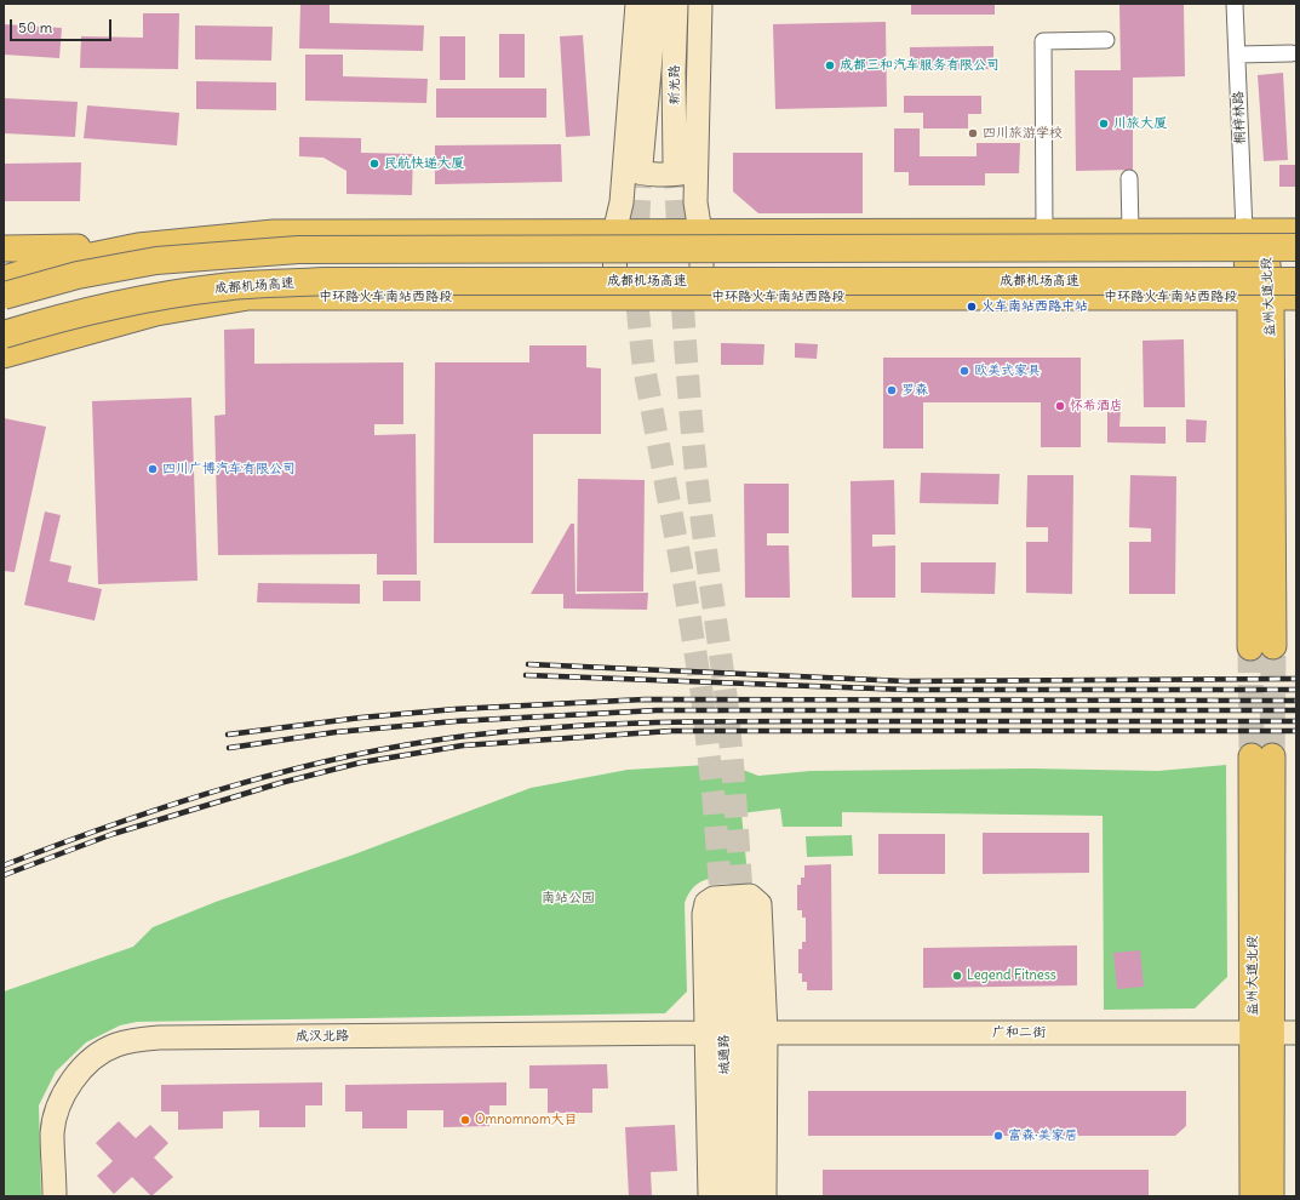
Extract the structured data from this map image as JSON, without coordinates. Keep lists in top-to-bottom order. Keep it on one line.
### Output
{"streets":{"highway":["成都机场高速"],"main road":["中环路火车南站西路段","益州大道北段"],"street":["新光路","桐梓林路","广和二街","成汉北路","城通路"]},"crossings":[["桐梓林路","益州大道北段"],["中环路火车南站西路段","益州大道北段"],["益州大道北段","广和二街"]],"parks":["南站公园"],"places":["成都三和汽车服务有限公司","川旅大厦","四川旅游学校","民航快递大厦","火车南站西路中站","欧美式家具","罗森","怀希酒店","四川广博汽车有限公司","Legend Fitness","Omnomnom大目","富森·美家居"],"scale_bar":"50 m"}
